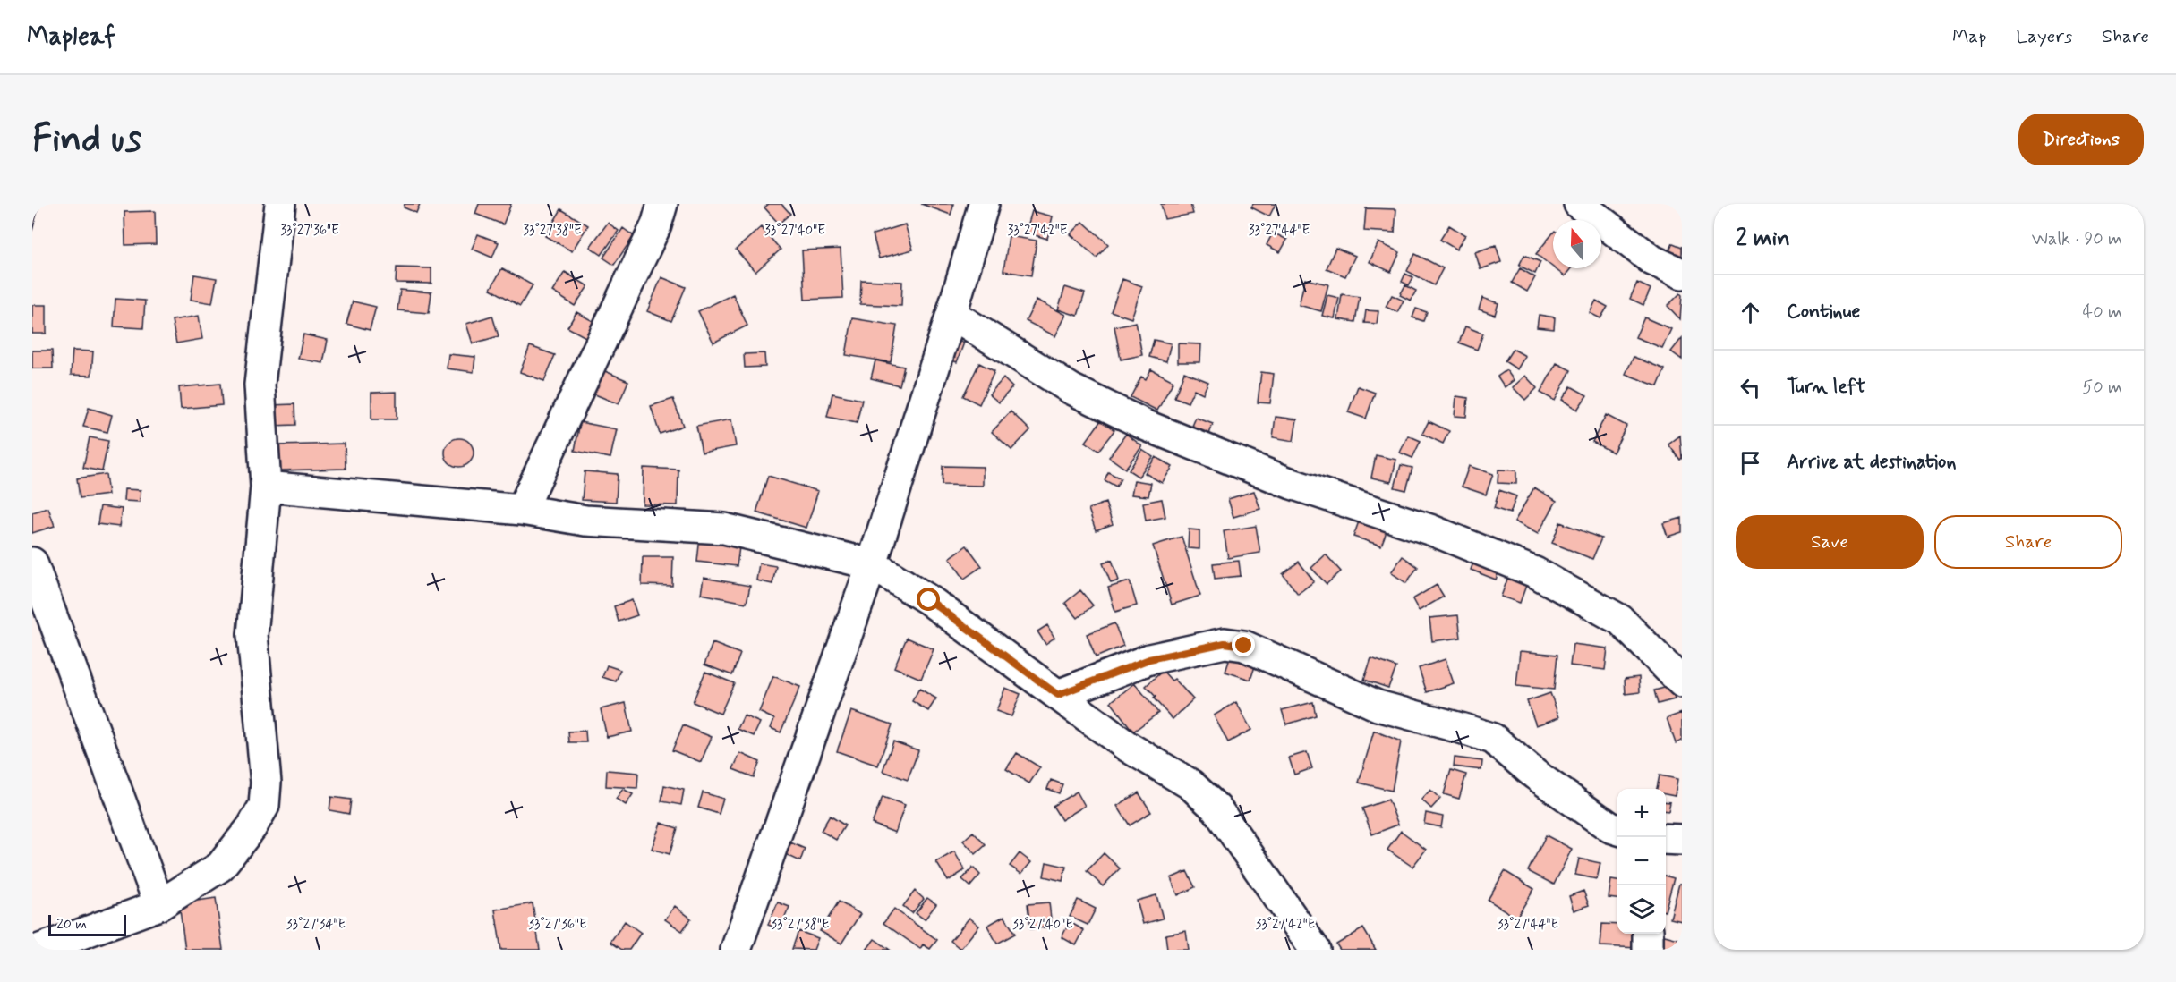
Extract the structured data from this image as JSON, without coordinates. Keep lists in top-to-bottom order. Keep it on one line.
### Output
{"scale_bar":"20 m","north":"top","page":{"header":"Mapleaf","nav":["Map","Layers","Share"],"buttons":["Directions",["Save","Share"]],"title":"Find us","heading":["2 min","Walk · 90 m"],"list":[["Continue","40 m"],["Turn left","50 m"],"Arrive at destination"],"map_buttons":["+","−"],"scale":"20 m"},"coordinates":["33°27'36\"E","33°27'38\"E","33°27'40\"E","33°27'42\"E","33°27'44\"E","33°27'34\"E"]}
